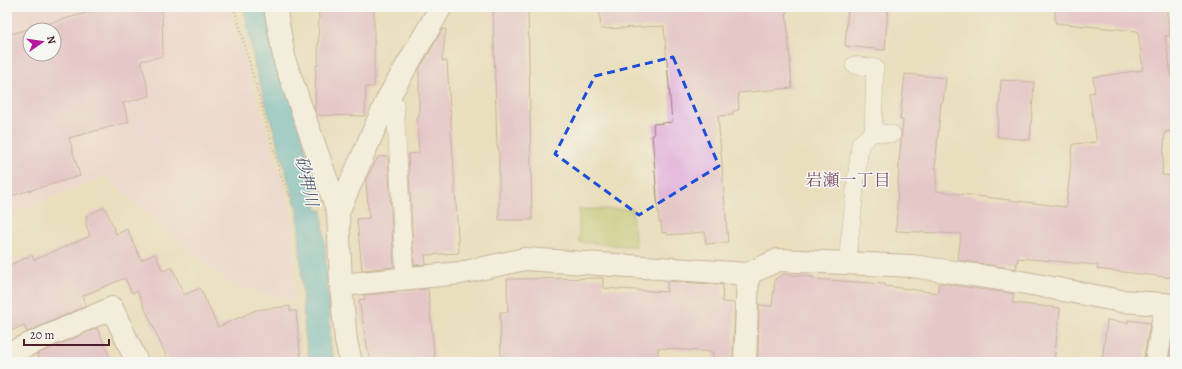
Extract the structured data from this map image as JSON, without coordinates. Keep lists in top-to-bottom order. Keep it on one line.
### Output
{"districts":["岩瀬一丁目"],"water":["砂押川"],"scale_bar":"20 m","north":"right"}
